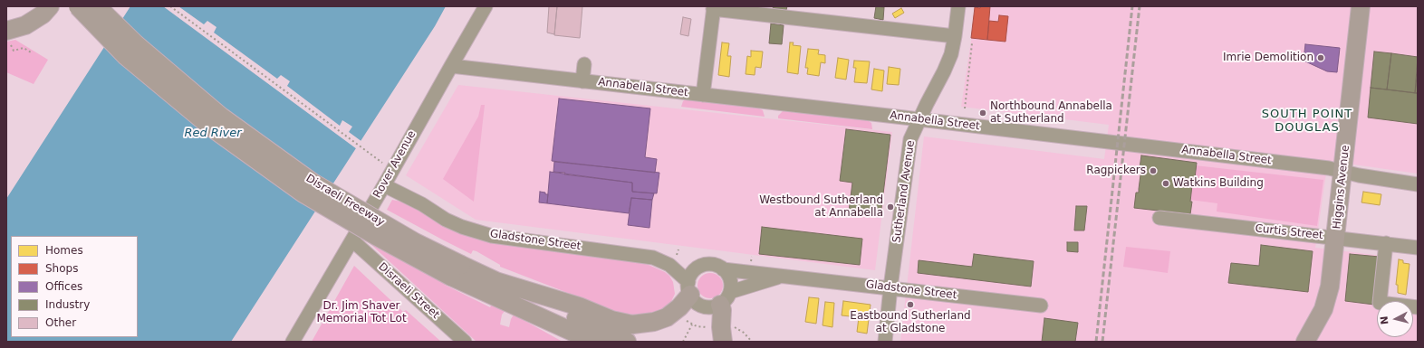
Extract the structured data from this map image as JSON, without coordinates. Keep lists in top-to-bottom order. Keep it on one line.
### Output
{"streets":{"main road":["Higgins Avenue","Disraeli Freeway"],"street":["Annabella Street","Rover Avenue","Sutherland Avenue","Curtis Street","Gladstone Street","Disraeli Street"]},"crossings":[["Annabella Street","Rover Avenue"],["Annabella Street","Higgins Avenue"],["Annabella Street","Sutherland Avenue"],["Rover Avenue","Gladstone Street"],["Rover Avenue","Disraeli Street"],["Higgins Avenue","Curtis Street"],["Sutherland Avenue","Gladstone Street"]],"districts":["SOUTH POINT DOUGLAS"],"water":["Red River"],"parks":["Dr. Jim Shaver Memorial Tot Lot"],"places":["Imrie Demolition","Northbound Annabella at Sutherland","Ragpickers","Watkins Building","Westbound Sutherland at Annabella","Eastbound Sutherland at Gladstone"],"legend":["Homes","Shops","Offices","Industry","Other"],"north":"left"}
